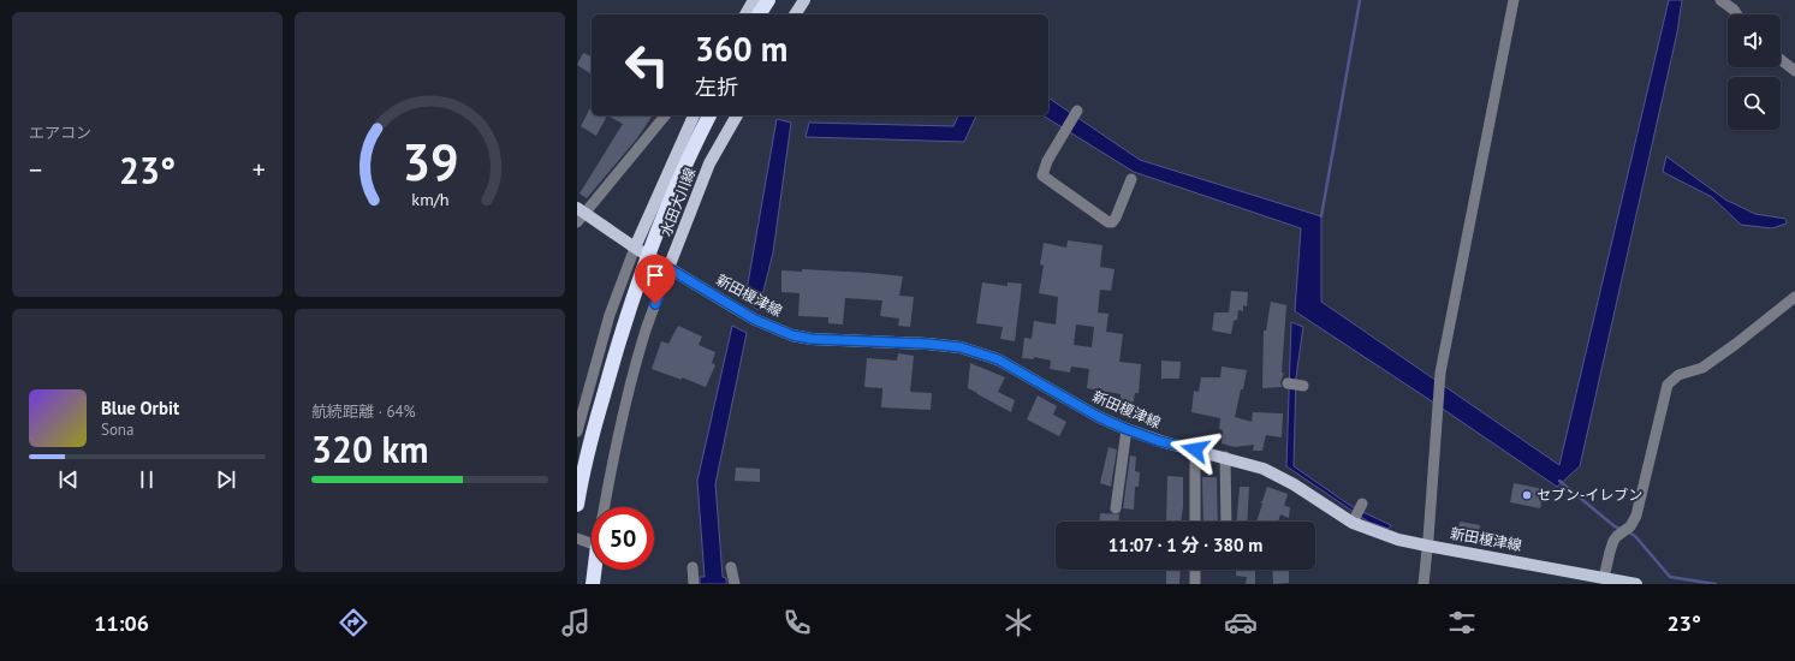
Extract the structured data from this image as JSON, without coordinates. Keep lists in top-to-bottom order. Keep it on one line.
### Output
{"streets":{"main road":["水田大川線","新田榎津線"]},"crossings":[["水田大川線","新田榎津線"]],"places":["セブン-イレブン"],"page":{"tile":["エアコン",["航続距離 · 64%","320 km"]],"turn":["360 m","左折"],"heat":["−","23°","+"],"song":["Blue Orbit","Sona"],"limit":"50","trip":"11:07 · 1 分 · 380 m","tabs":["11:06","23°"],"gauge":["39","km/h"]}}
